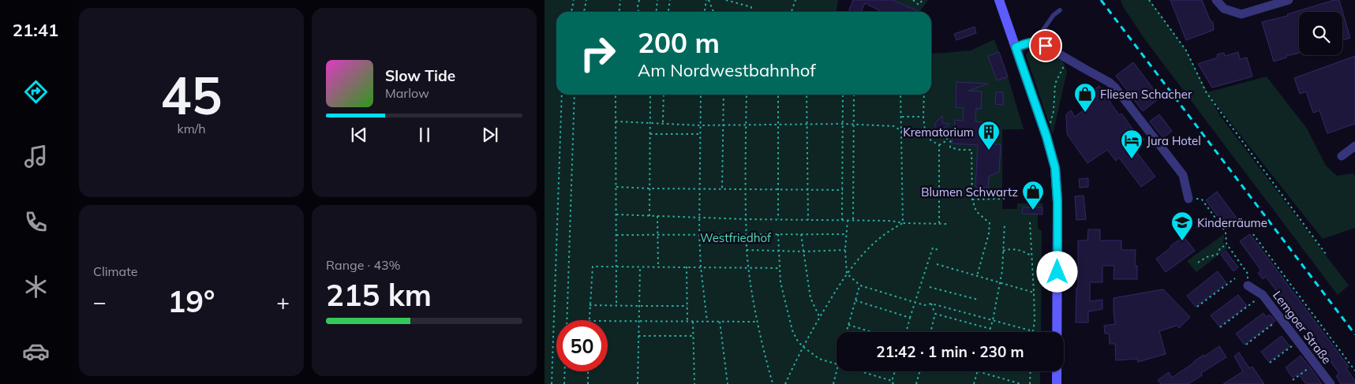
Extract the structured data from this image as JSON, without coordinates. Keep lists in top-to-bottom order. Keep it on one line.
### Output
{"streets":{"street":["Lemgoer Straße"]},"parks":["Westfriedhof"],"places":{"shop":["Fliesen Schacher","Blumen Schwartz"],"building":["Krematorium"],"hotel":["Jura Hotel"],"school or university":["Kinderräume"]},"page":{"tabs":"21:41","tile":[["45","km/h"],"Climate",["Range · 43%","215 km"]],"turn":["200 m","Am Nordwestbahnhof"],"song":["Slow Tide","Marlow"],"heat":["−","19°","+"],"limit":"50","trip":"21:42 · 1 min · 230 m"}}
